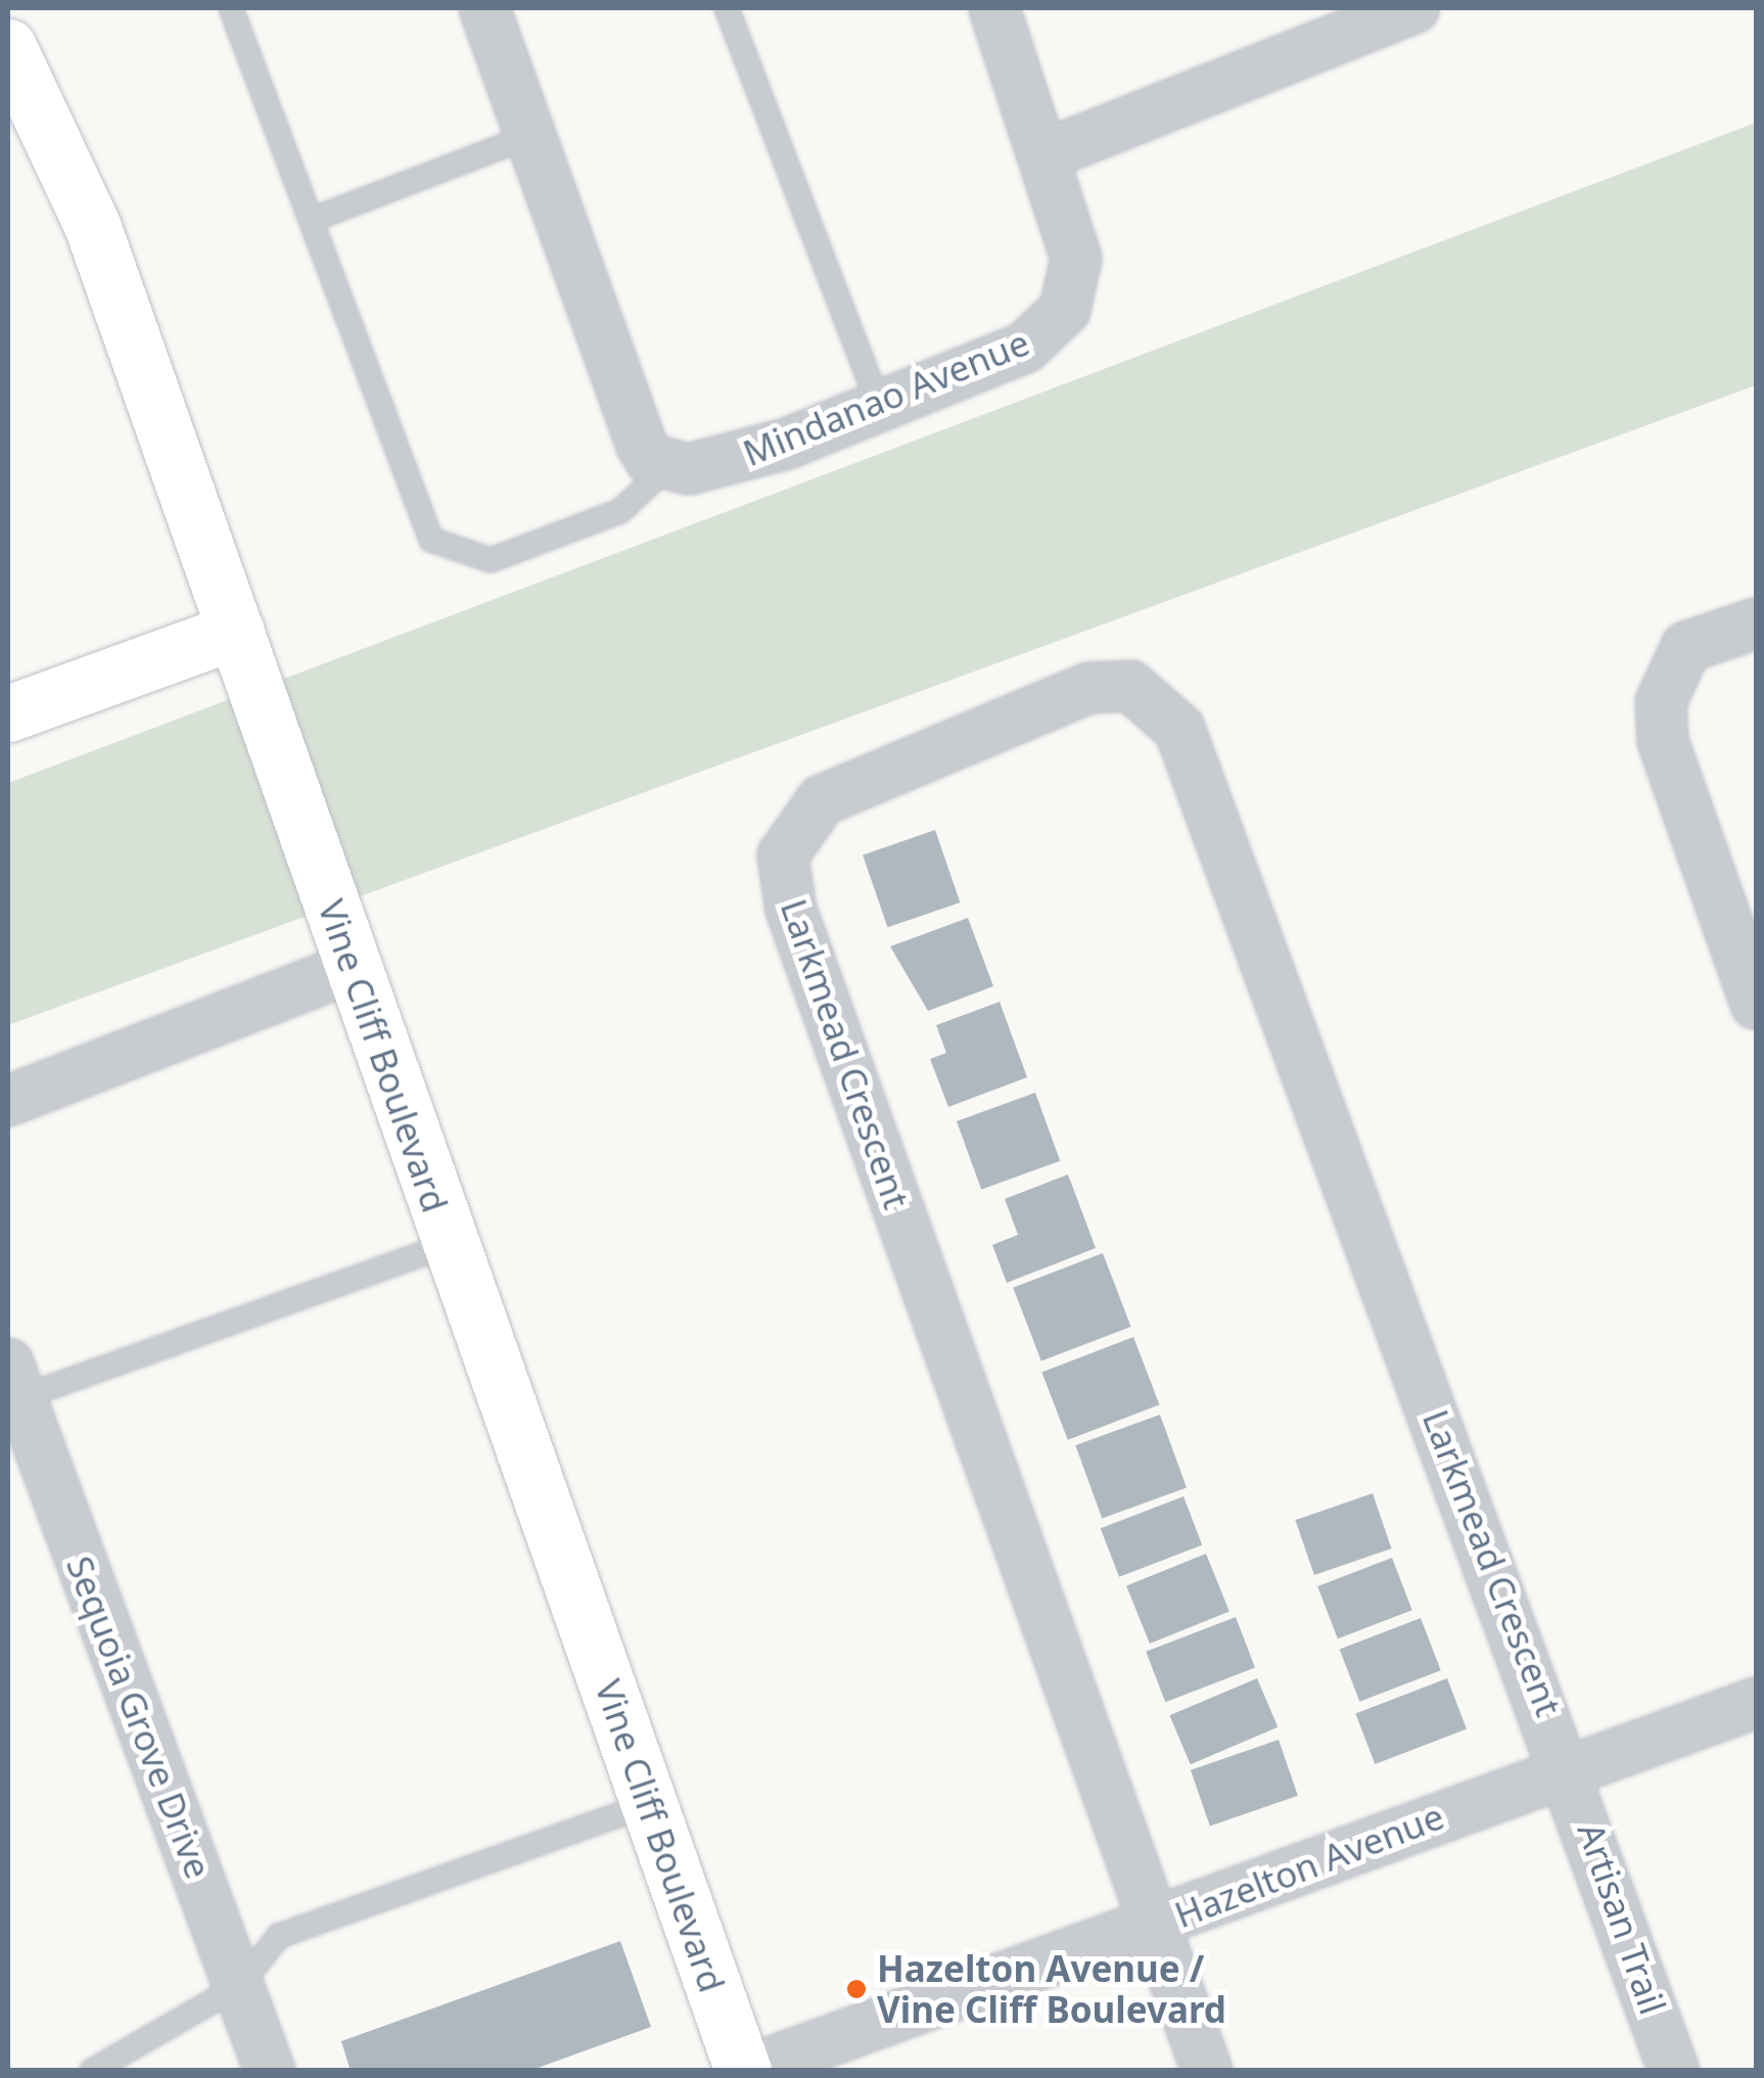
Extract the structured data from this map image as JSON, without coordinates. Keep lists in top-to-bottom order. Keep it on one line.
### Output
{"streets":{"street":["Mindanao Avenue","Larkmead Crescent","Vine Cliff Boulevard","Sequoia Grove Drive","Hazelton Avenue","Artisan Trail"]},"crossings":[["Larkmead Crescent","Hazelton Avenue"],["Larkmead Crescent","Artisan Trail"],["Vine Cliff Boulevard","Hazelton Avenue"],["Hazelton Avenue","Artisan Trail"]],"places":["Hazelton Avenue / Vine Cliff Boulevard"]}
